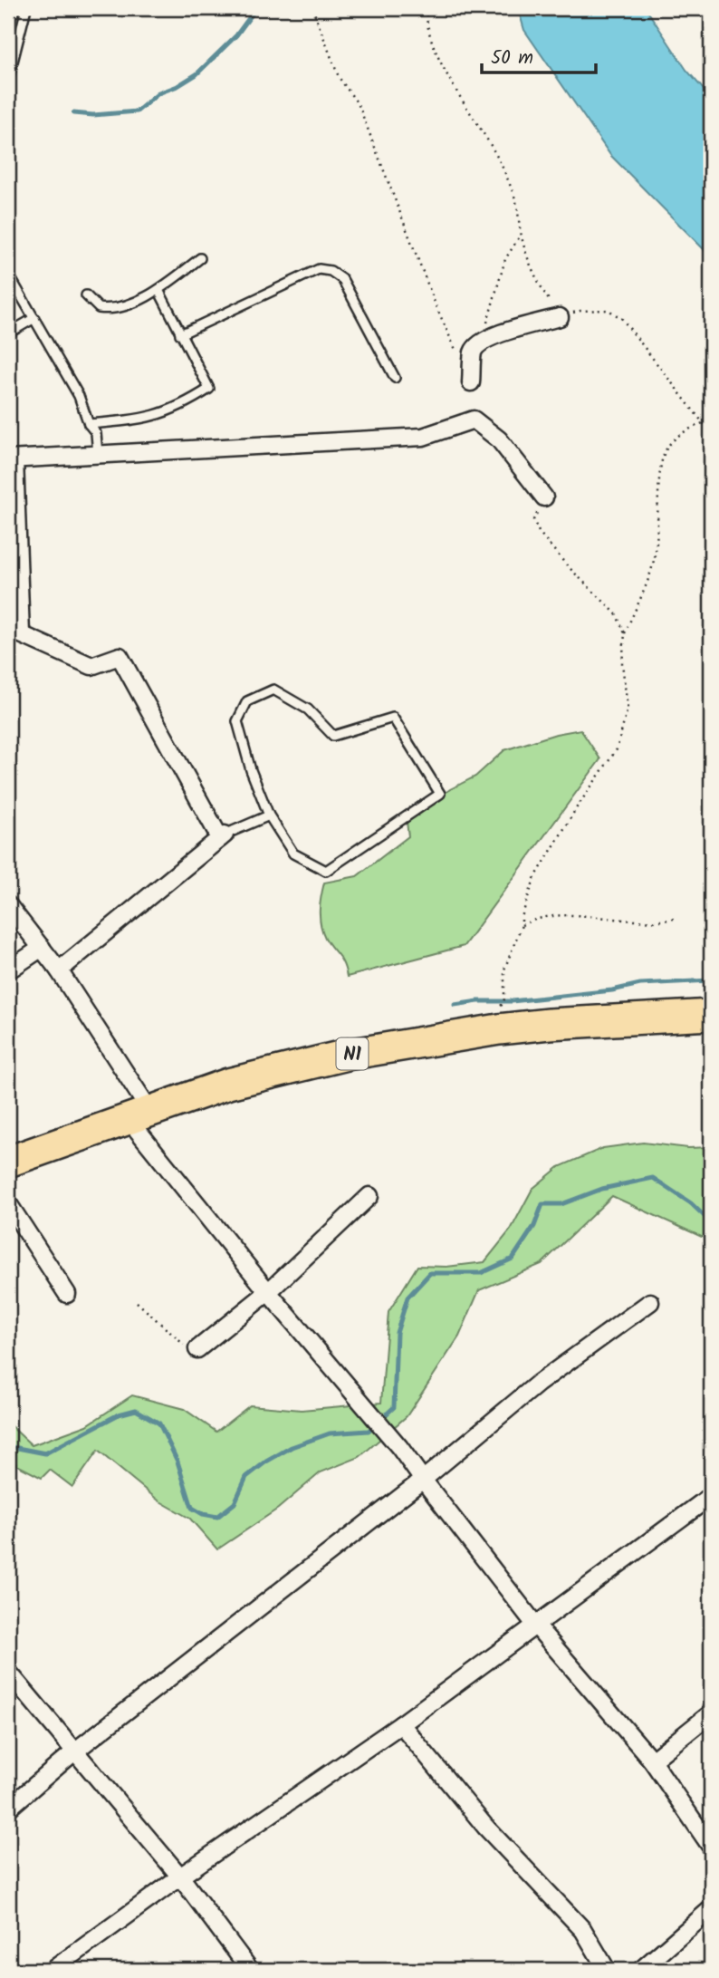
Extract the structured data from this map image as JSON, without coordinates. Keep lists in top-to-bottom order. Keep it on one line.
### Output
{"streets":{"highway":["N1"]},"scale_bar":"50 m"}
